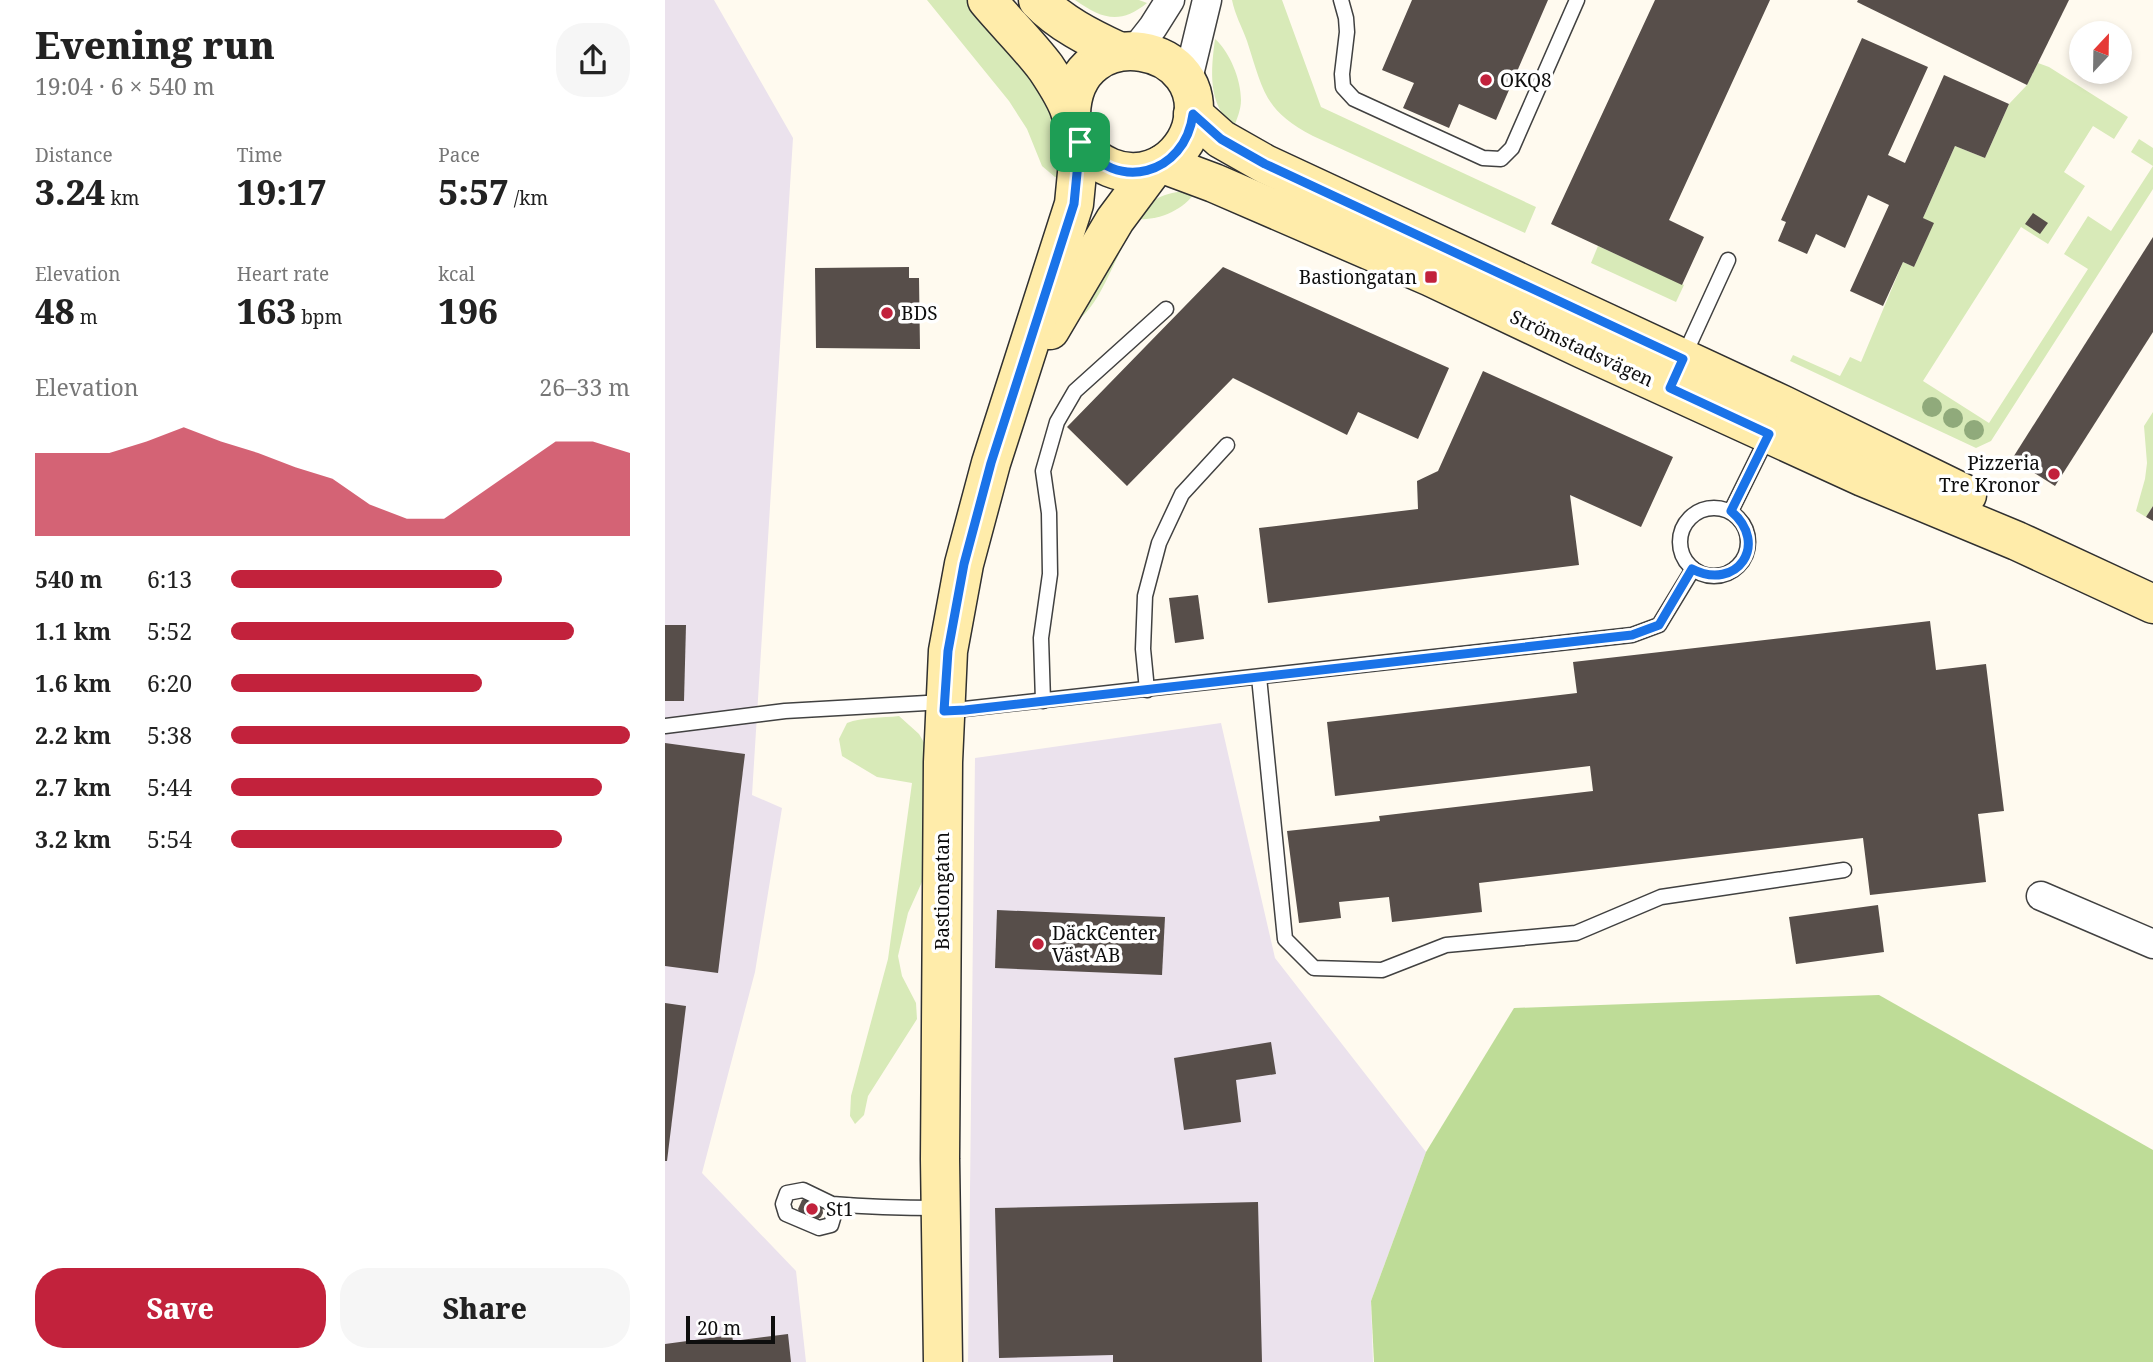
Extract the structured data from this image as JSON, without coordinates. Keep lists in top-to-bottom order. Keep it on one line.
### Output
{"streets":{"main road":["Strömstadsvägen","Bastiongatan"]},"crossings":[["Strömstadsvägen","Bastiongatan"]],"places":{"other":["OKQ8","BDS","Pizzeria Tre Kronor","DäckCenter Väst AB","St1"],"transit":["Bastiongatan"]},"scale_bar":"20 m","north":"top","page":{"heading":["Evening run","19:04 · 6 × 540 m"],"stats":[["Distance","3.24 km"],["Time","19:17"],["Pace","5:57 /km"],["Elevation","48 m"],["Heart rate","163 bpm"],["kcal","196"]],"chart":["Elevation","26–33 m"],"list":[{"name":"540 m","note":"6:13"},{"name":"1.1 km","note":"5:52"},{"name":"1.6 km","note":"6:20"},{"name":"2.2 km","note":"5:38"},{"name":"2.7 km","note":"5:44"},{"name":"3.2 km","note":"5:54"}],"buttons":["Save","Share"],"scale":"20 m"}}
